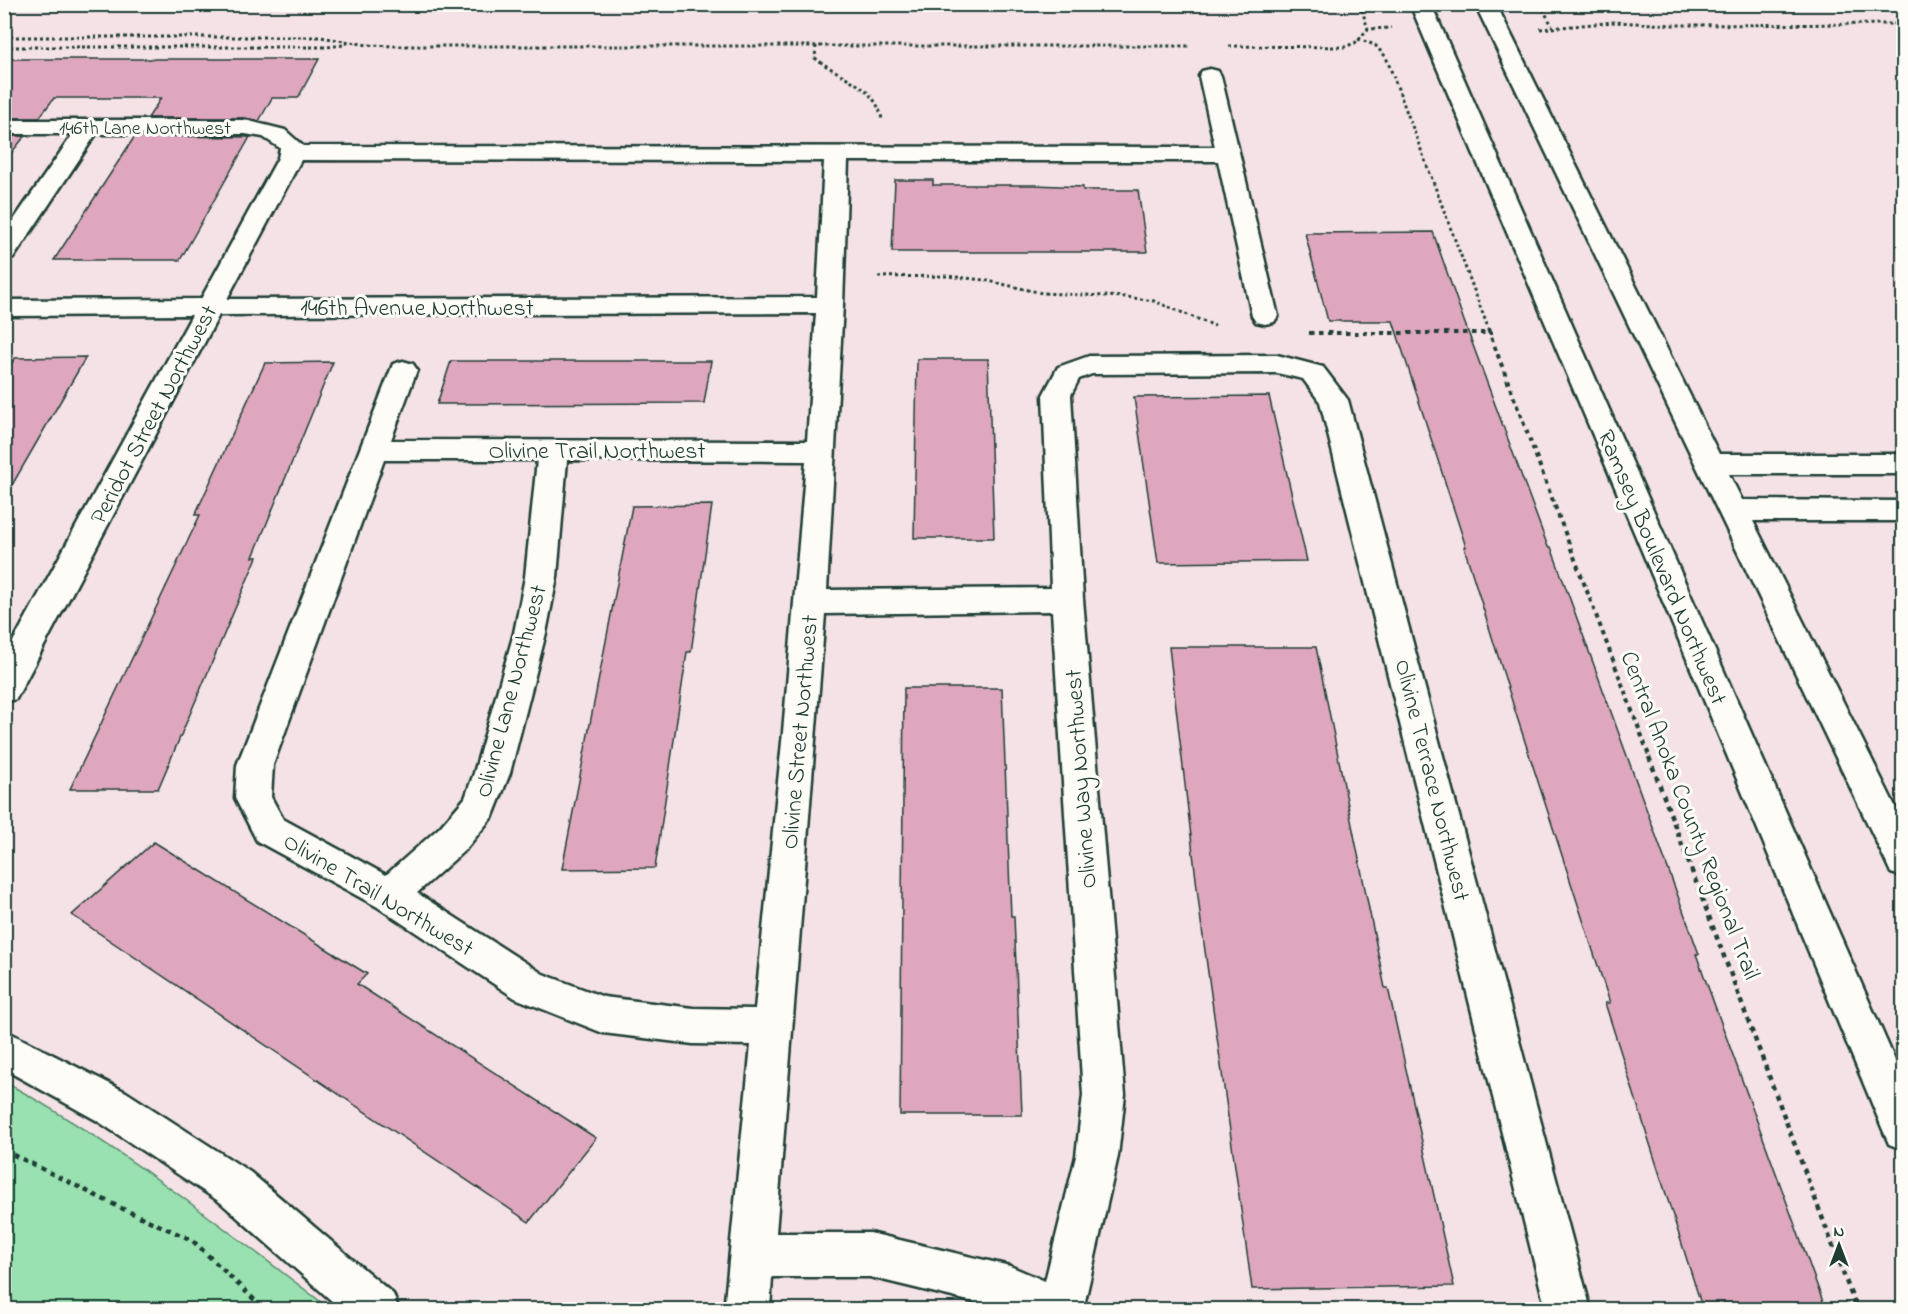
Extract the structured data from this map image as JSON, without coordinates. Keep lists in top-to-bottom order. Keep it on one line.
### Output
{"streets":{"street":["146th Lane Northwest","146th Avenue Northwest","Peridot Street Northwest","Olivine Trail Northwest","Ramsey Boulevard Northwest","Olivine Lane Northwest","Olivine Street Northwest","Olivine Way Northwest","Olivine Terrace Northwest"],"path":["Central Anoka County Regional Trail"]},"crossings":[["146th Lane Northwest","Peridot Street Northwest"],["146th Lane Northwest","Olivine Street Northwest"],["146th Avenue Northwest","Peridot Street Northwest"],["146th Avenue Northwest","Olivine Street Northwest"],["Olivine Trail Northwest","Olivine Lane Northwest"],["Olivine Trail Northwest","Olivine Street Northwest"],["Olivine Way Northwest","Olivine Terrace Northwest"]],"north":"top"}
